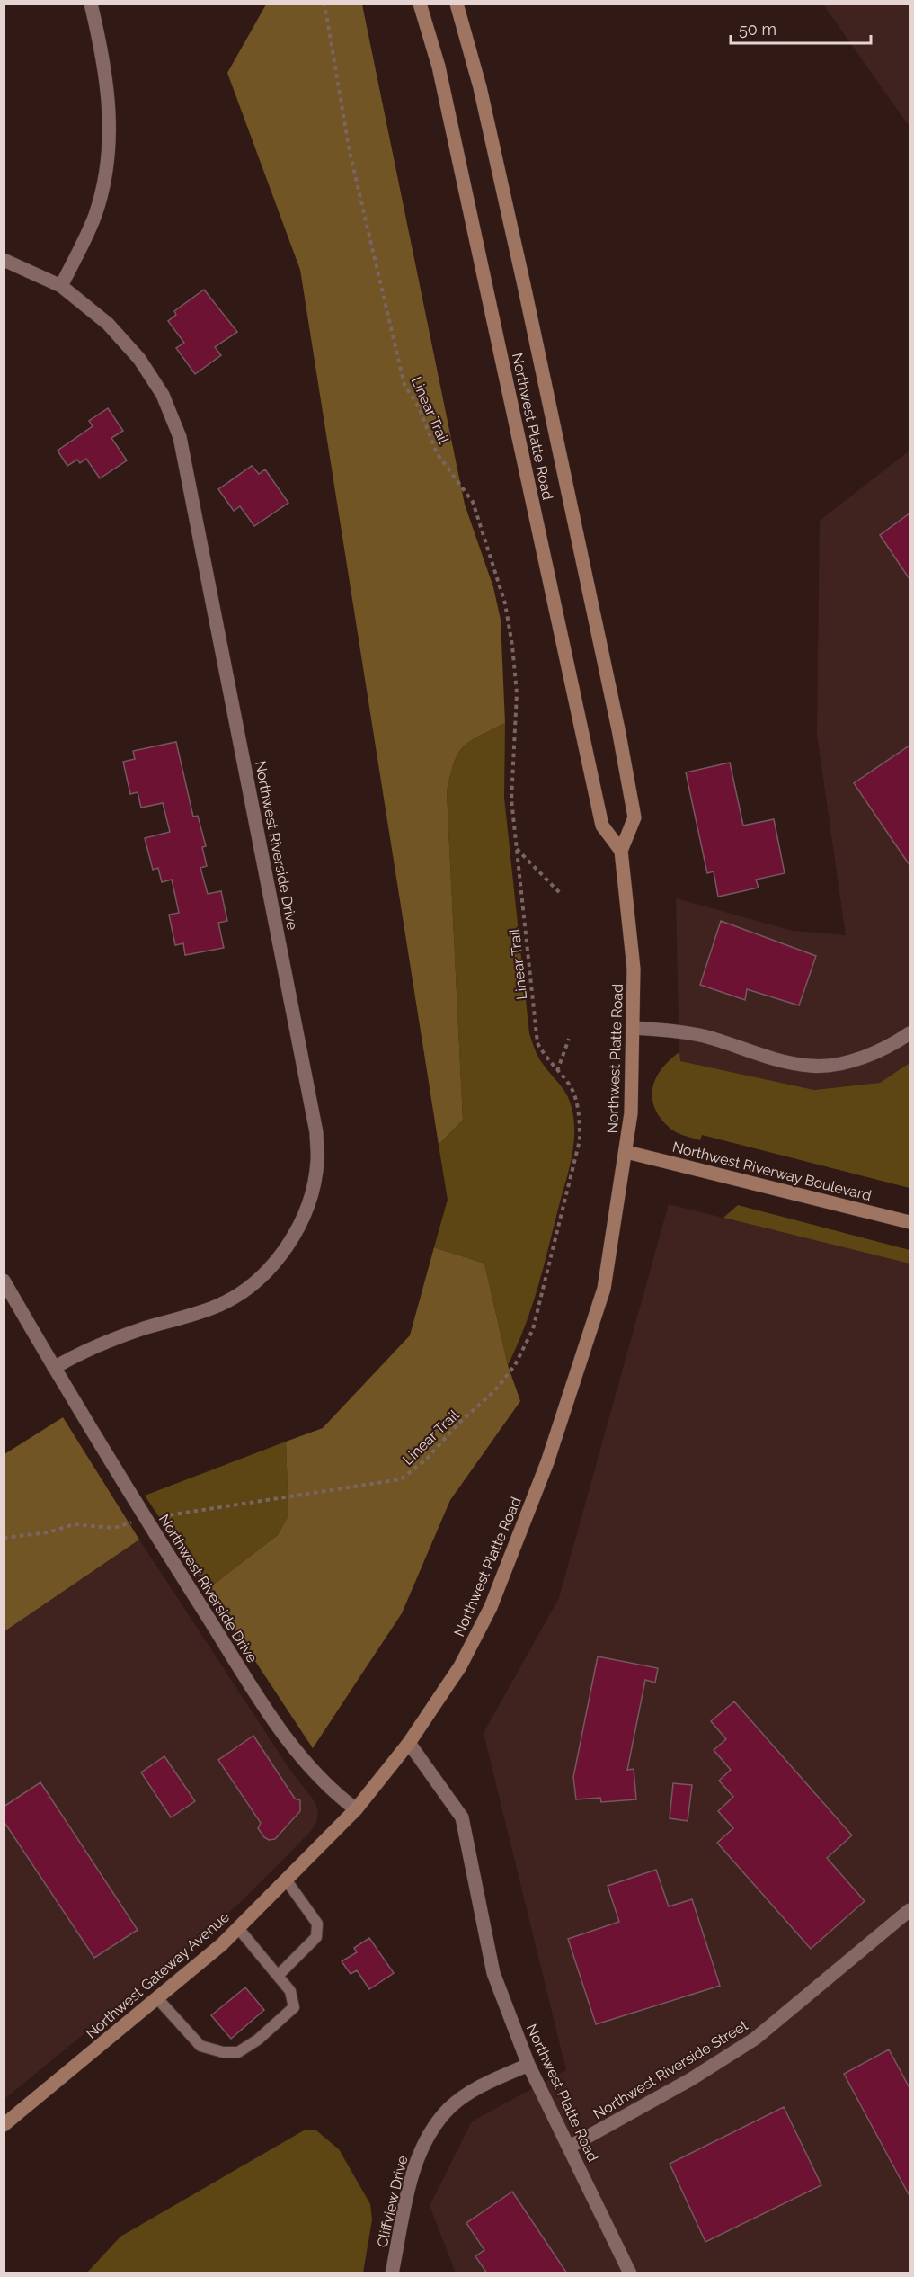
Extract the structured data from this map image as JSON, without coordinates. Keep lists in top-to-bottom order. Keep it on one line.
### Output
{"streets":{"main road":["Northwest Platte Road","Northwest Riverway Boulevard","Northwest Gateway Avenue"],"street":["Northwest Riverside Drive","Northwest Riverside Street","Cliffview Drive"],"path":["Linear Trail"]},"crossings":[["Linear Trail","Northwest Riverside Drive"],["Northwest Platte Road","Northwest Riverway Boulevard"],["Northwest Platte Road","Northwest Gateway Avenue"],["Northwest Platte Road","Northwest Riverside Street"],["Northwest Platte Road","Cliffview Drive"],["Northwest Riverside Drive","Northwest Gateway Avenue"]],"scale_bar":"50 m"}
